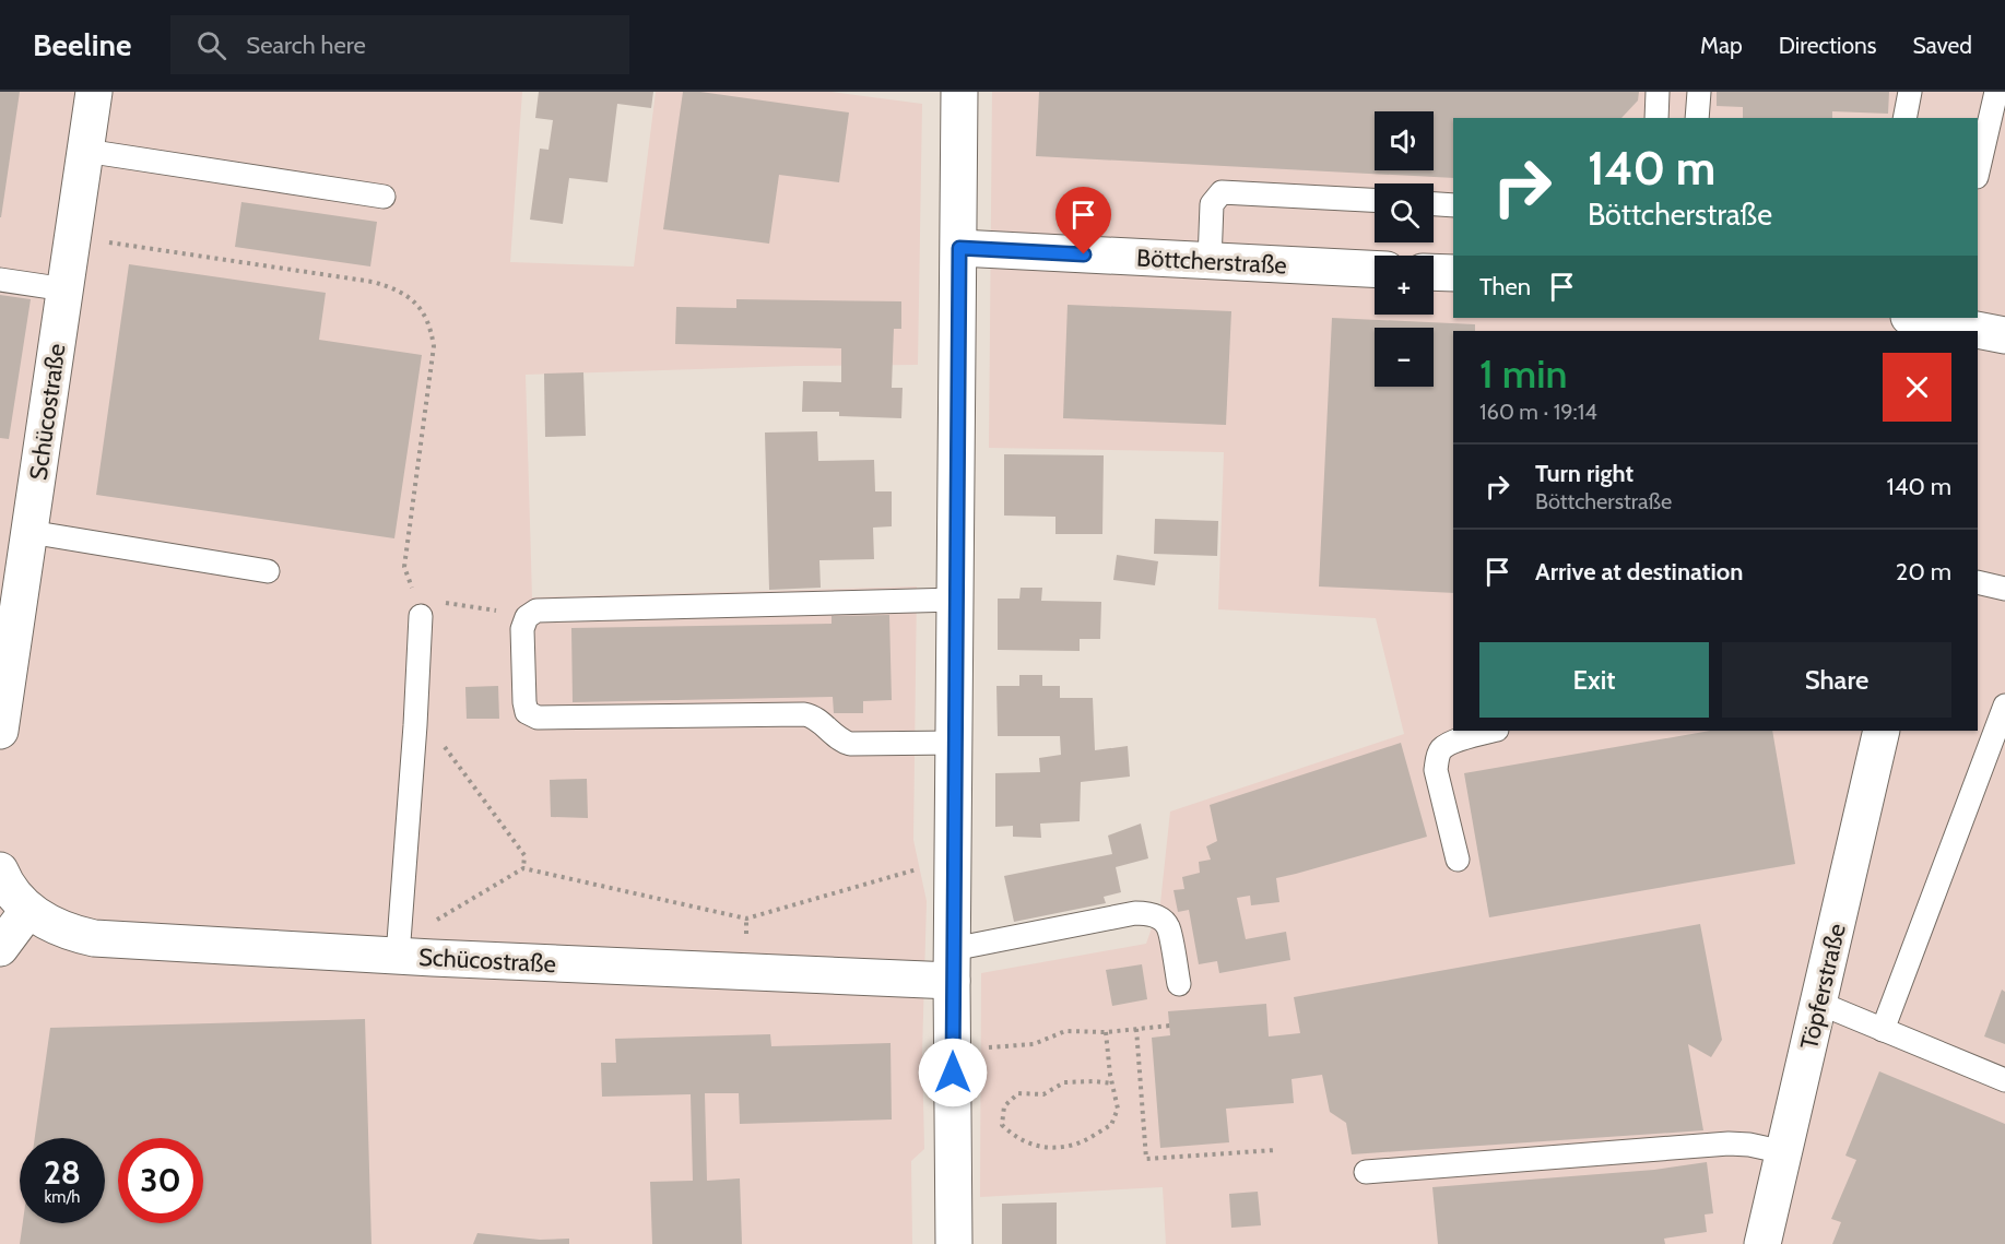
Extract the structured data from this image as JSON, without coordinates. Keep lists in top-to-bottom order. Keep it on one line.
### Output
{"streets":{"street":["Böttcherstraße","Schücostraße","Töpferstraße"]},"page":{"header":"Beeline","search":"Search here","nav":["Map","Directions","Saved"],"map_buttons":["+","−"],"turn":["140 m","Böttcherstraße"],"then":"Then","heading":["1 min","160 m · 19:14"],"list":[{"name":"Turn right","note":"Böttcherstraße","value":"140 m"},{"name":"Arrive at destination","value":"20 m"}],"buttons":["Exit","Share"],"speed":"28 km/h","limit":"30"}}
